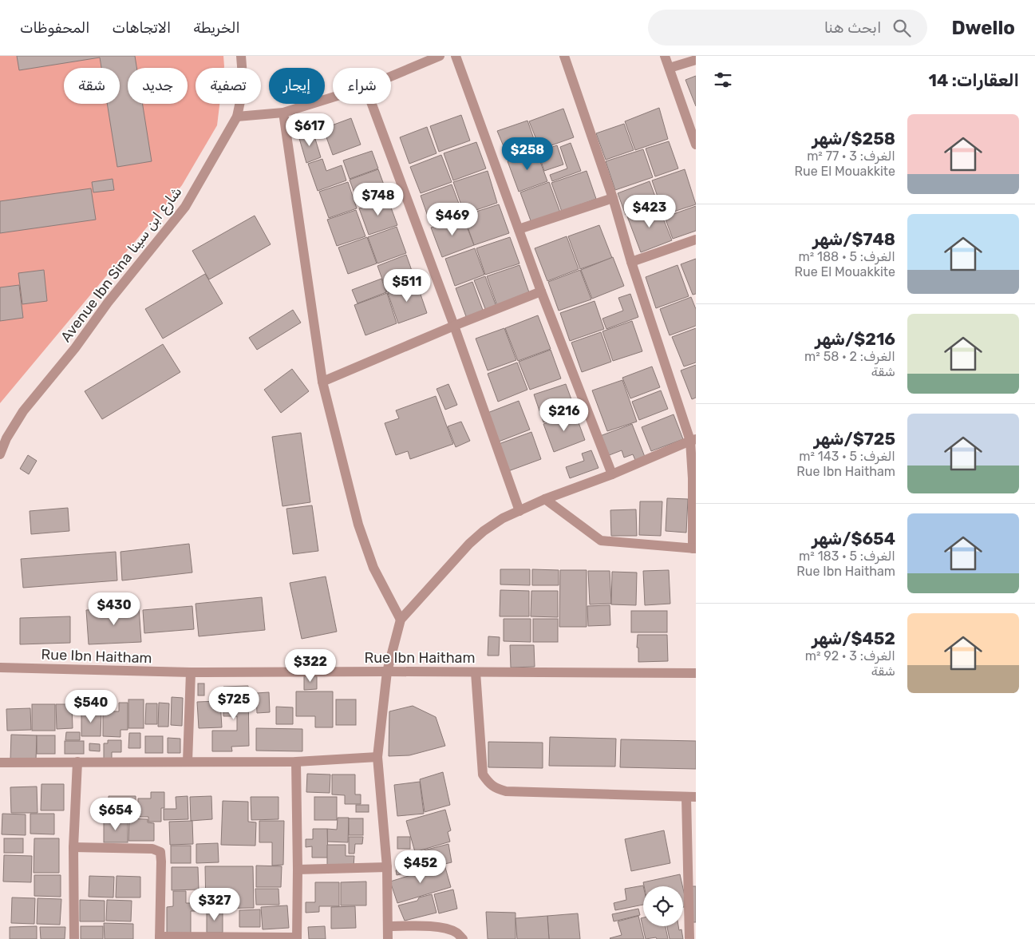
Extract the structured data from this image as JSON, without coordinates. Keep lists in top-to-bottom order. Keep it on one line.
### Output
{"streets":{"street":["Avenue Ibn Sina شارع ابن سينا","Rue Ibn Haitham"]},"page":{"header":"Dwello","search":"ابحث هنا","nav":["الخريطة","الاتجاهات","المحفوظات"],"heading":"العقارات: 14","chip":["شراء","إيجار","تصفية","جديد","شقة"],"list":[{"name":"$258/شهر","note":"الغرف: 3 · 77 m² · Rue El Mouakkite"},{"name":"$748/شهر","note":"الغرف: 5 · 188 m² · Rue El Mouakkite"},{"name":"$216/شهر","note":"الغرف: 2 · 58 m² · شقة"},{"name":"$725/شهر","note":"الغرف: 5 · 143 m² · Rue Ibn Haitham"},{"name":"$654/شهر","note":"الغرف: 5 · 183 m² · Rue Ibn Haitham"},{"name":"$452/شهر","note":"الغرف: 3 · 92 m² · شقة"}],"price":["$617","$258","$748","$423","$469","$511","$216","$430","$322","$725","$540","$654","$452","$327"]}}
